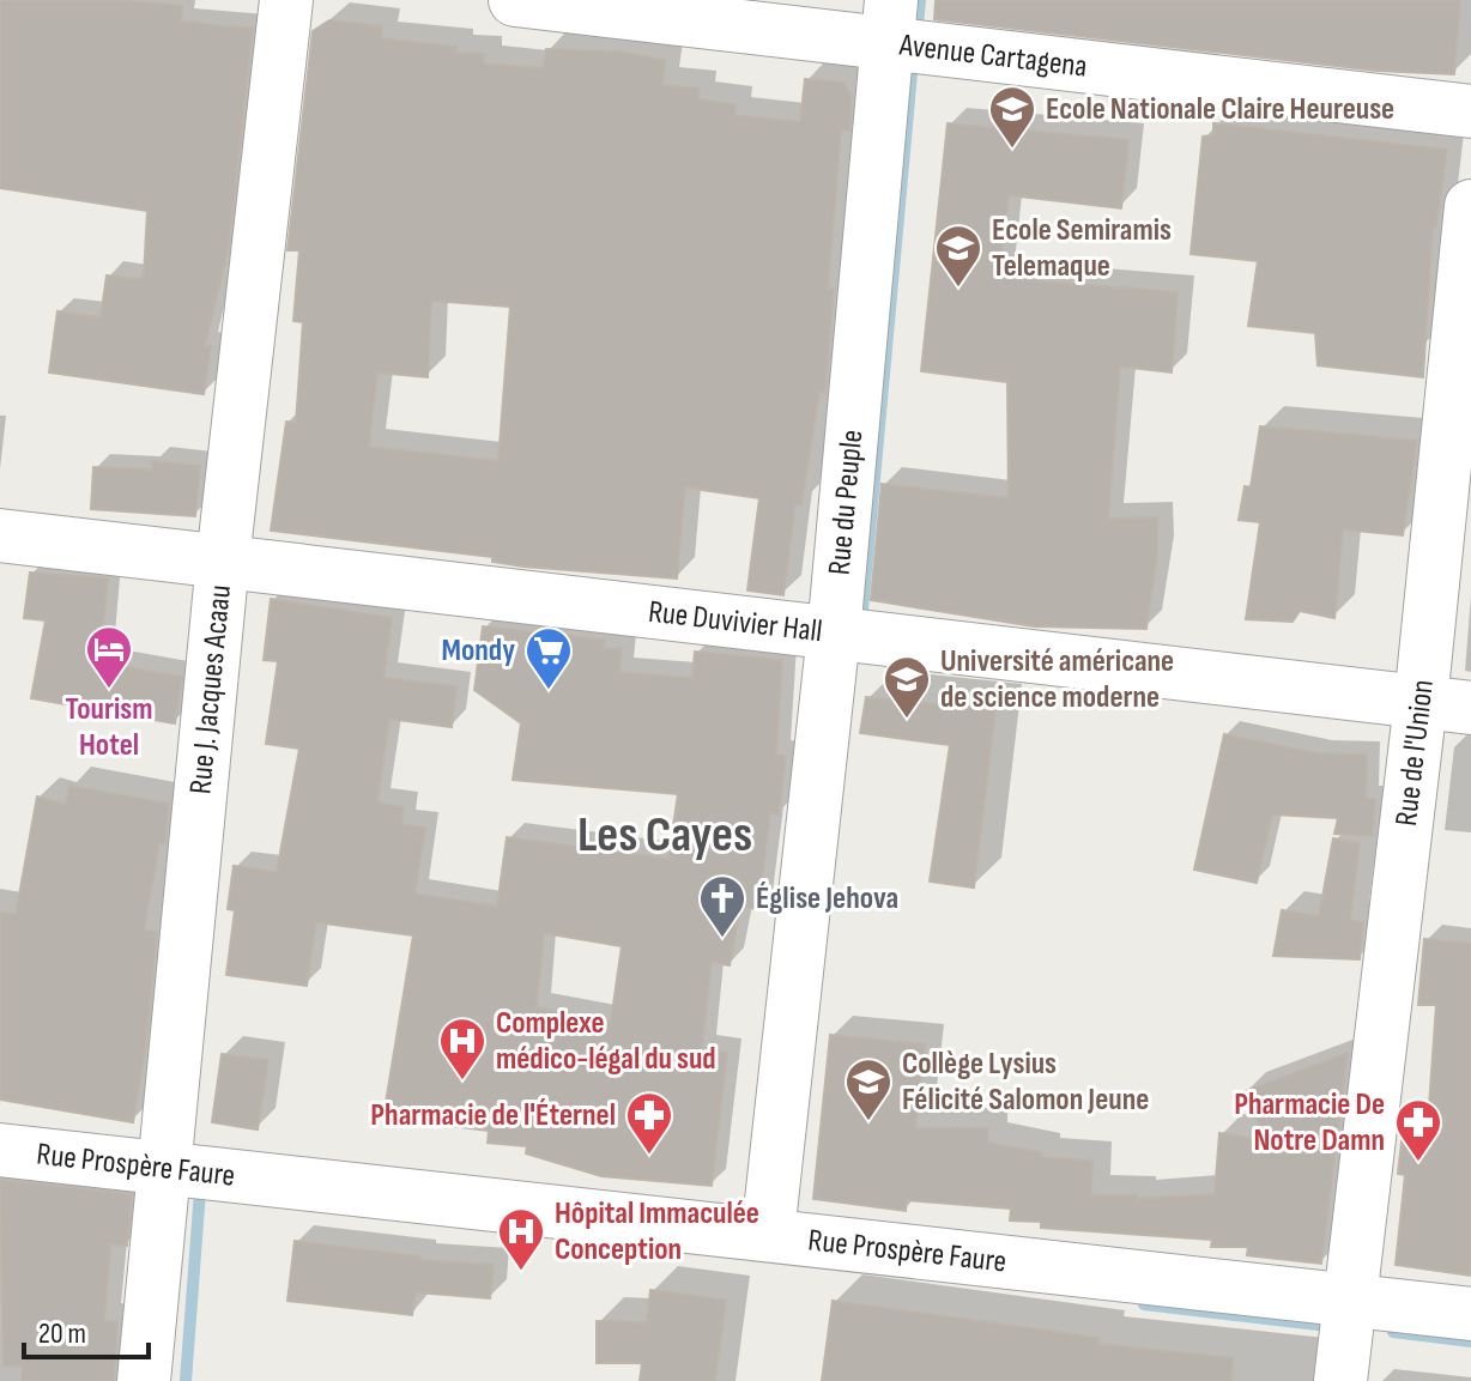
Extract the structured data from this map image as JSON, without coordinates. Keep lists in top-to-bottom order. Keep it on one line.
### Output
{"streets":{"street":["Avenue Cartagena","Rue du Peuple","Rue Duvivier Hall","Rue J. Jacques Acaau","Rue de l'Union","Rue Prospère Faure"]},"crossings":[["Avenue Cartagena","Rue du Peuple"],["Rue du Peuple","Rue Duvivier Hall"],["Rue du Peuple","Rue Prospère Faure"],["Rue Duvivier Hall","Rue J. Jacques Acaau"],["Rue Duvivier Hall","Rue de l'Union"],["Rue J. Jacques Acaau","Rue Prospère Faure"],["Rue de l'Union","Rue Prospère Faure"]],"districts":["Les Cayes"],"places":{"school or university":["Ecole Nationale Claire Heureuse","Ecole Semiramis Telemaque","Université américane de science moderne","Collège Lysius Félicité Salomon Jeune"],"hotel":["Tourism Hotel"],"supermarket":["Mondy"],"church":["Église Jehova"],"hospital":["Complexe médico-légal du sud","Hôpital Immaculée Conception"],"pharmacy":["Pharmacie de l'Éternel","Pharmacie De Notre Damn"]},"scale_bar":"20 m"}
